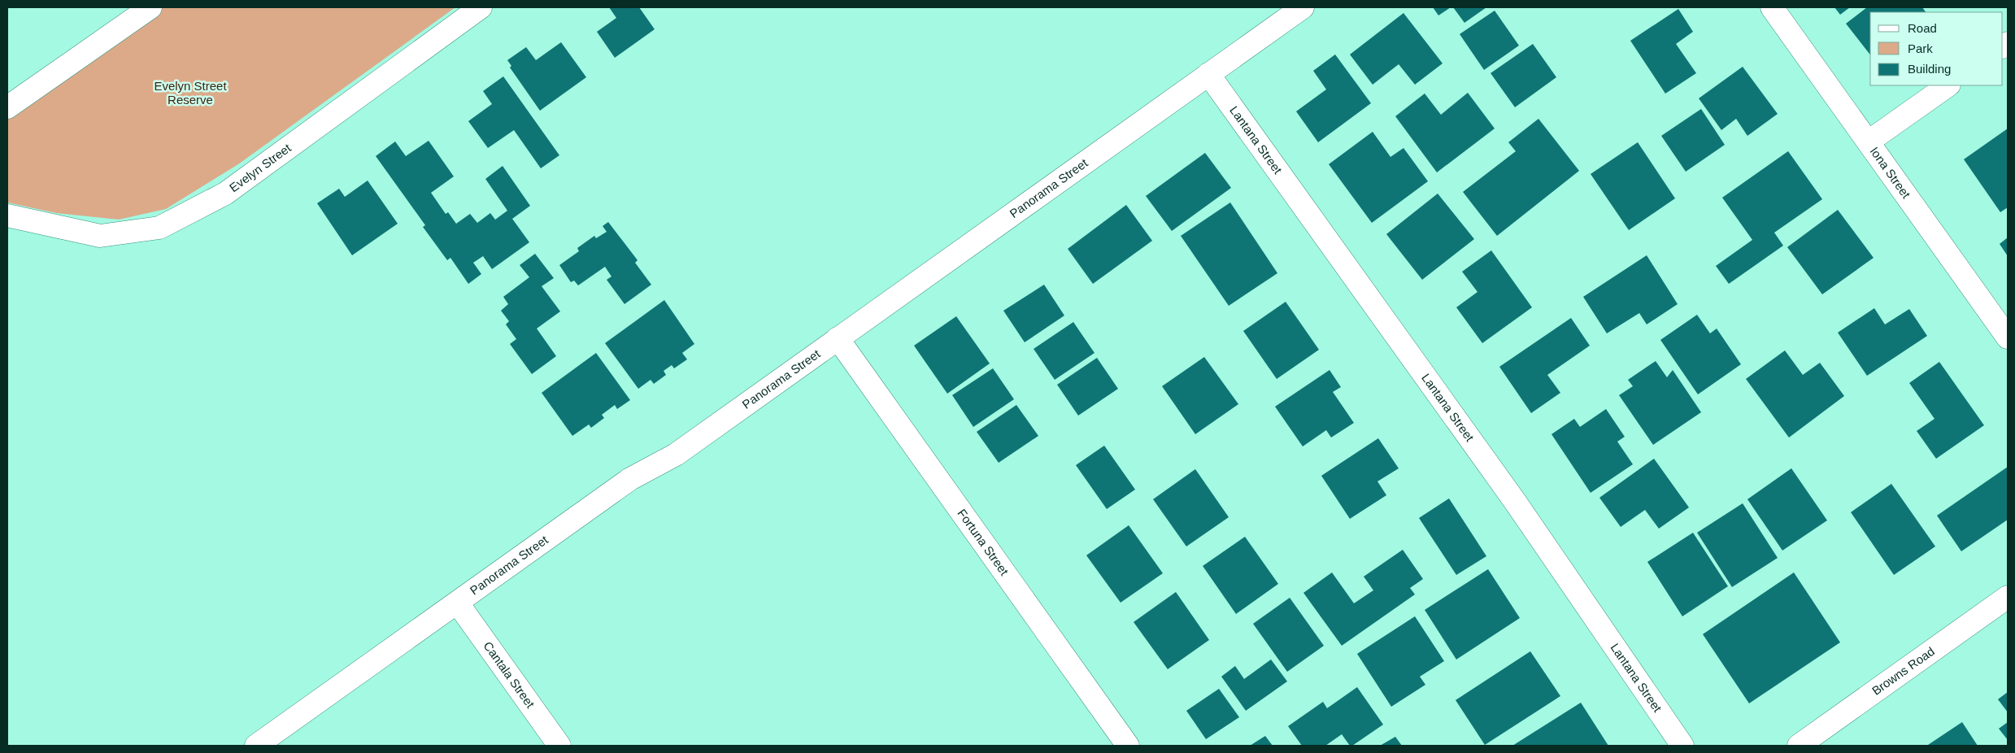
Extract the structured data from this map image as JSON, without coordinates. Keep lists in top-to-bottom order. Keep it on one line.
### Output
{"streets":{"street":["Lantana Street","Evelyn Street","Iona Street","Panorama Street","Fortuna Street","Browns Road","Cantala Street"]},"crossings":[["Lantana Street","Panorama Street"],["Panorama Street","Fortuna Street"],["Panorama Street","Cantala Street"]],"parks":["Evelyn Street Reserve"],"legend":["Road","Park","Building"]}
